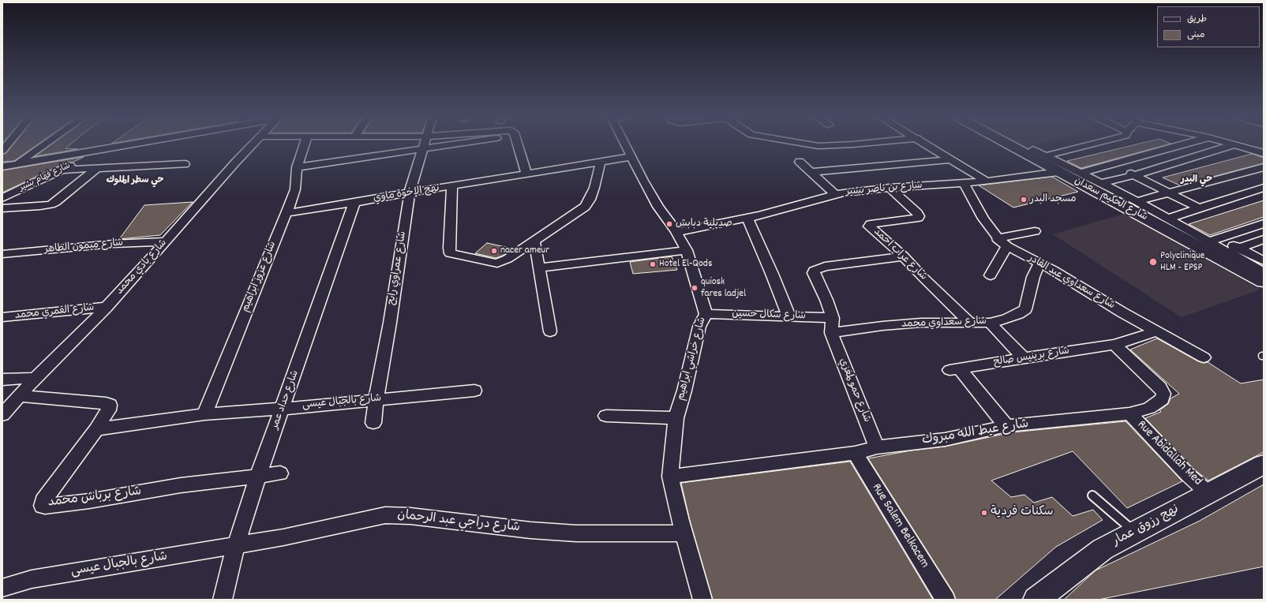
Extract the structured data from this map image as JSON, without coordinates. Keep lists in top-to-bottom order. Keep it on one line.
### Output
{"streets":{"street":["شارع فهام بشير","شارع بن ناصر بشير","نهج الإخوة ماوي","شارع الحكيم سعدان","شارع ميمون الطاهر","شارع عراب احمد","شارع بادي محمد","شارع عمراوي رابح","شارع عزوز ابراهيم","شارع سعداوي عبد القادر","شارع القمري محمد","شارع سكال حسين","شارع سعداوي محمد","شارع برينيس صالح","شارع خراشي ابراهيم","شارع حمو لمغزي","شارع حداد عمر","شارع بالجبال عيسى","شارع عيط الله مبروك","Rue Abidallah Med","شارع برباش محمد","شارع دراجي عبد الرحمان","Rue Salem Belkacem","نهج رزوق عمار"]},"crossings":[["شارع بن ناصر بشير","شارع الحكيم سعدان"],["شارع بن ناصر بشير","شارع عراب احمد"],["شارع بن ناصر بشير","شارع سعداوي عبد القادر"],["شارع بن ناصر بشير","شارع خراشي ابراهيم"],["نهج الإخوة ماوي","شارع عمراوي رابح"],["نهج الإخوة ماوي","شارع عزوز ابراهيم"],["نهج الإخوة ماوي","شارع خراشي ابراهيم"],["نهج الإخوة ماوي","شارع حداد عمر"],["شارع ميمون الطاهر","شارع بادي محمد"],["شارع عراب احمد","شارع سعداوي محمد"],["شارع بادي محمد","شارع القمري محمد"],["شارع بادي محمد","شارع برباش محمد"],["شارع عمراوي رابح","شارع بالجبال عيسى"],["شارع عزوز ابراهيم","شارع بالجبال عيسى"],["شارع سعداوي عبد القادر","شارع سعداوي محمد"],["شارع سكال حسين","شارع خراشي ابراهيم"],["شارع سعداوي محمد","شارع حمو لمغزي"],["شارع برينيس صالح","شارع عيط الله مبروك"],["شارع خراشي ابراهيم","شارع عيط الله مبروك"],["شارع خراشي ابراهيم","شارع دراجي عبد الرحمان"],["شارع حمو لمغزي","شارع عيط الله مبروك"],["شارع حداد عمر","شارع بالجبال عيسى"],["شارع حداد عمر","شارع برباش محمد"],["شارع حداد عمر","شارع دراجي عبد الرحمان"],["شارع بالجبال عيسى","شارع برباش محمد"],["شارع بالجبال عيسى","شارع دراجي عبد الرحمان"],["شارع عيط الله مبروك","Rue Abidallah Med"],["شارع عيط الله مبروك","Rue Salem Belkacem"],["Rue Abidallah Med","نهج رزوق عمار"]],"districts":["حي البدر","حي سطر الملوك"],"places":["مسجد البدر","صديلية دبابش","nacer ameur","Polyclinique HLM - EPSP","Hotel El-Qods","quiosk fares ladjel","سكنات فردية"],"legend":["طريق","مبنى"]}
